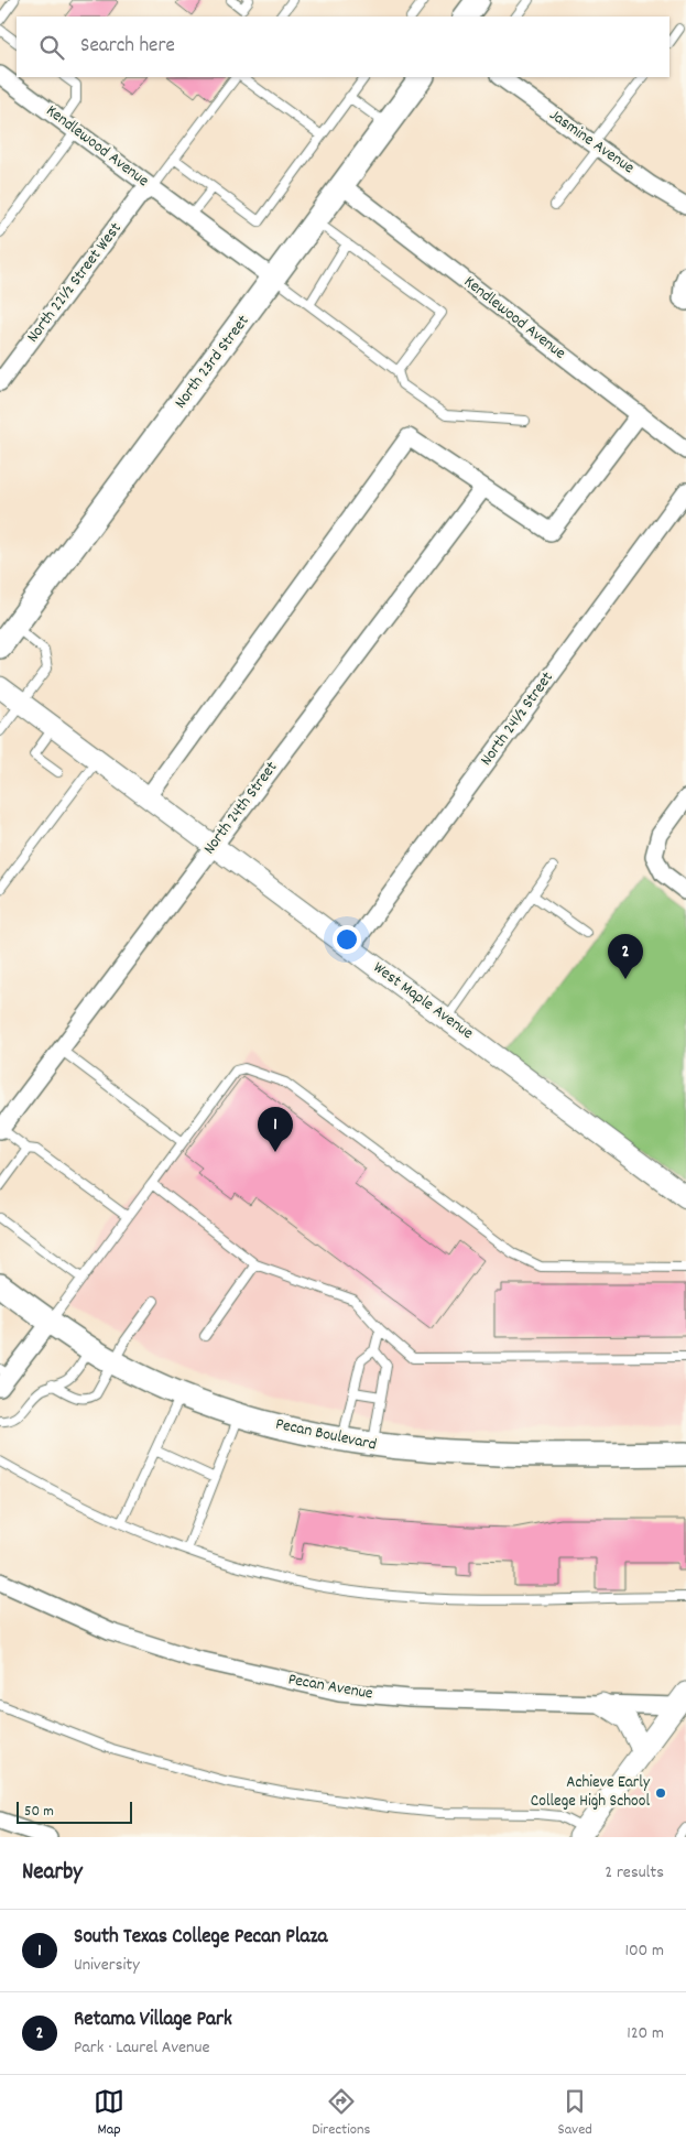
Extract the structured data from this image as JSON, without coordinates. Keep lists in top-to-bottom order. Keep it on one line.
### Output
{"streets":{"main road":["North 23rd Street","Pecan Boulevard"],"street":["Jasmine Avenue","Kendlewood Avenue","North 22½ Street West","North 24½ Street","North 24th Street","West Maple Avenue","Pecan Avenue"]},"crossings":[["Kendlewood Avenue","North 22½ Street West"],["Kendlewood Avenue","North 23rd Street"],["North 24½ Street","West Maple Avenue"],["North 24th Street","West Maple Avenue"]],"places":["Achieve Early College High School"],"scale_bar":"50 m","page":{"search":"Search here","pins":["2","1"],"scale":"50 m","heading":["Nearby","2 results"],"list":[{"mark":"1","name":"South Texas College Pecan Plaza","note":"University","value":"100 m"},{"mark":"2","name":"Retama Village Park","note":"Park · Laurel Avenue","value":"120 m"}],"nav":["Map","Directions","Saved"]}}
